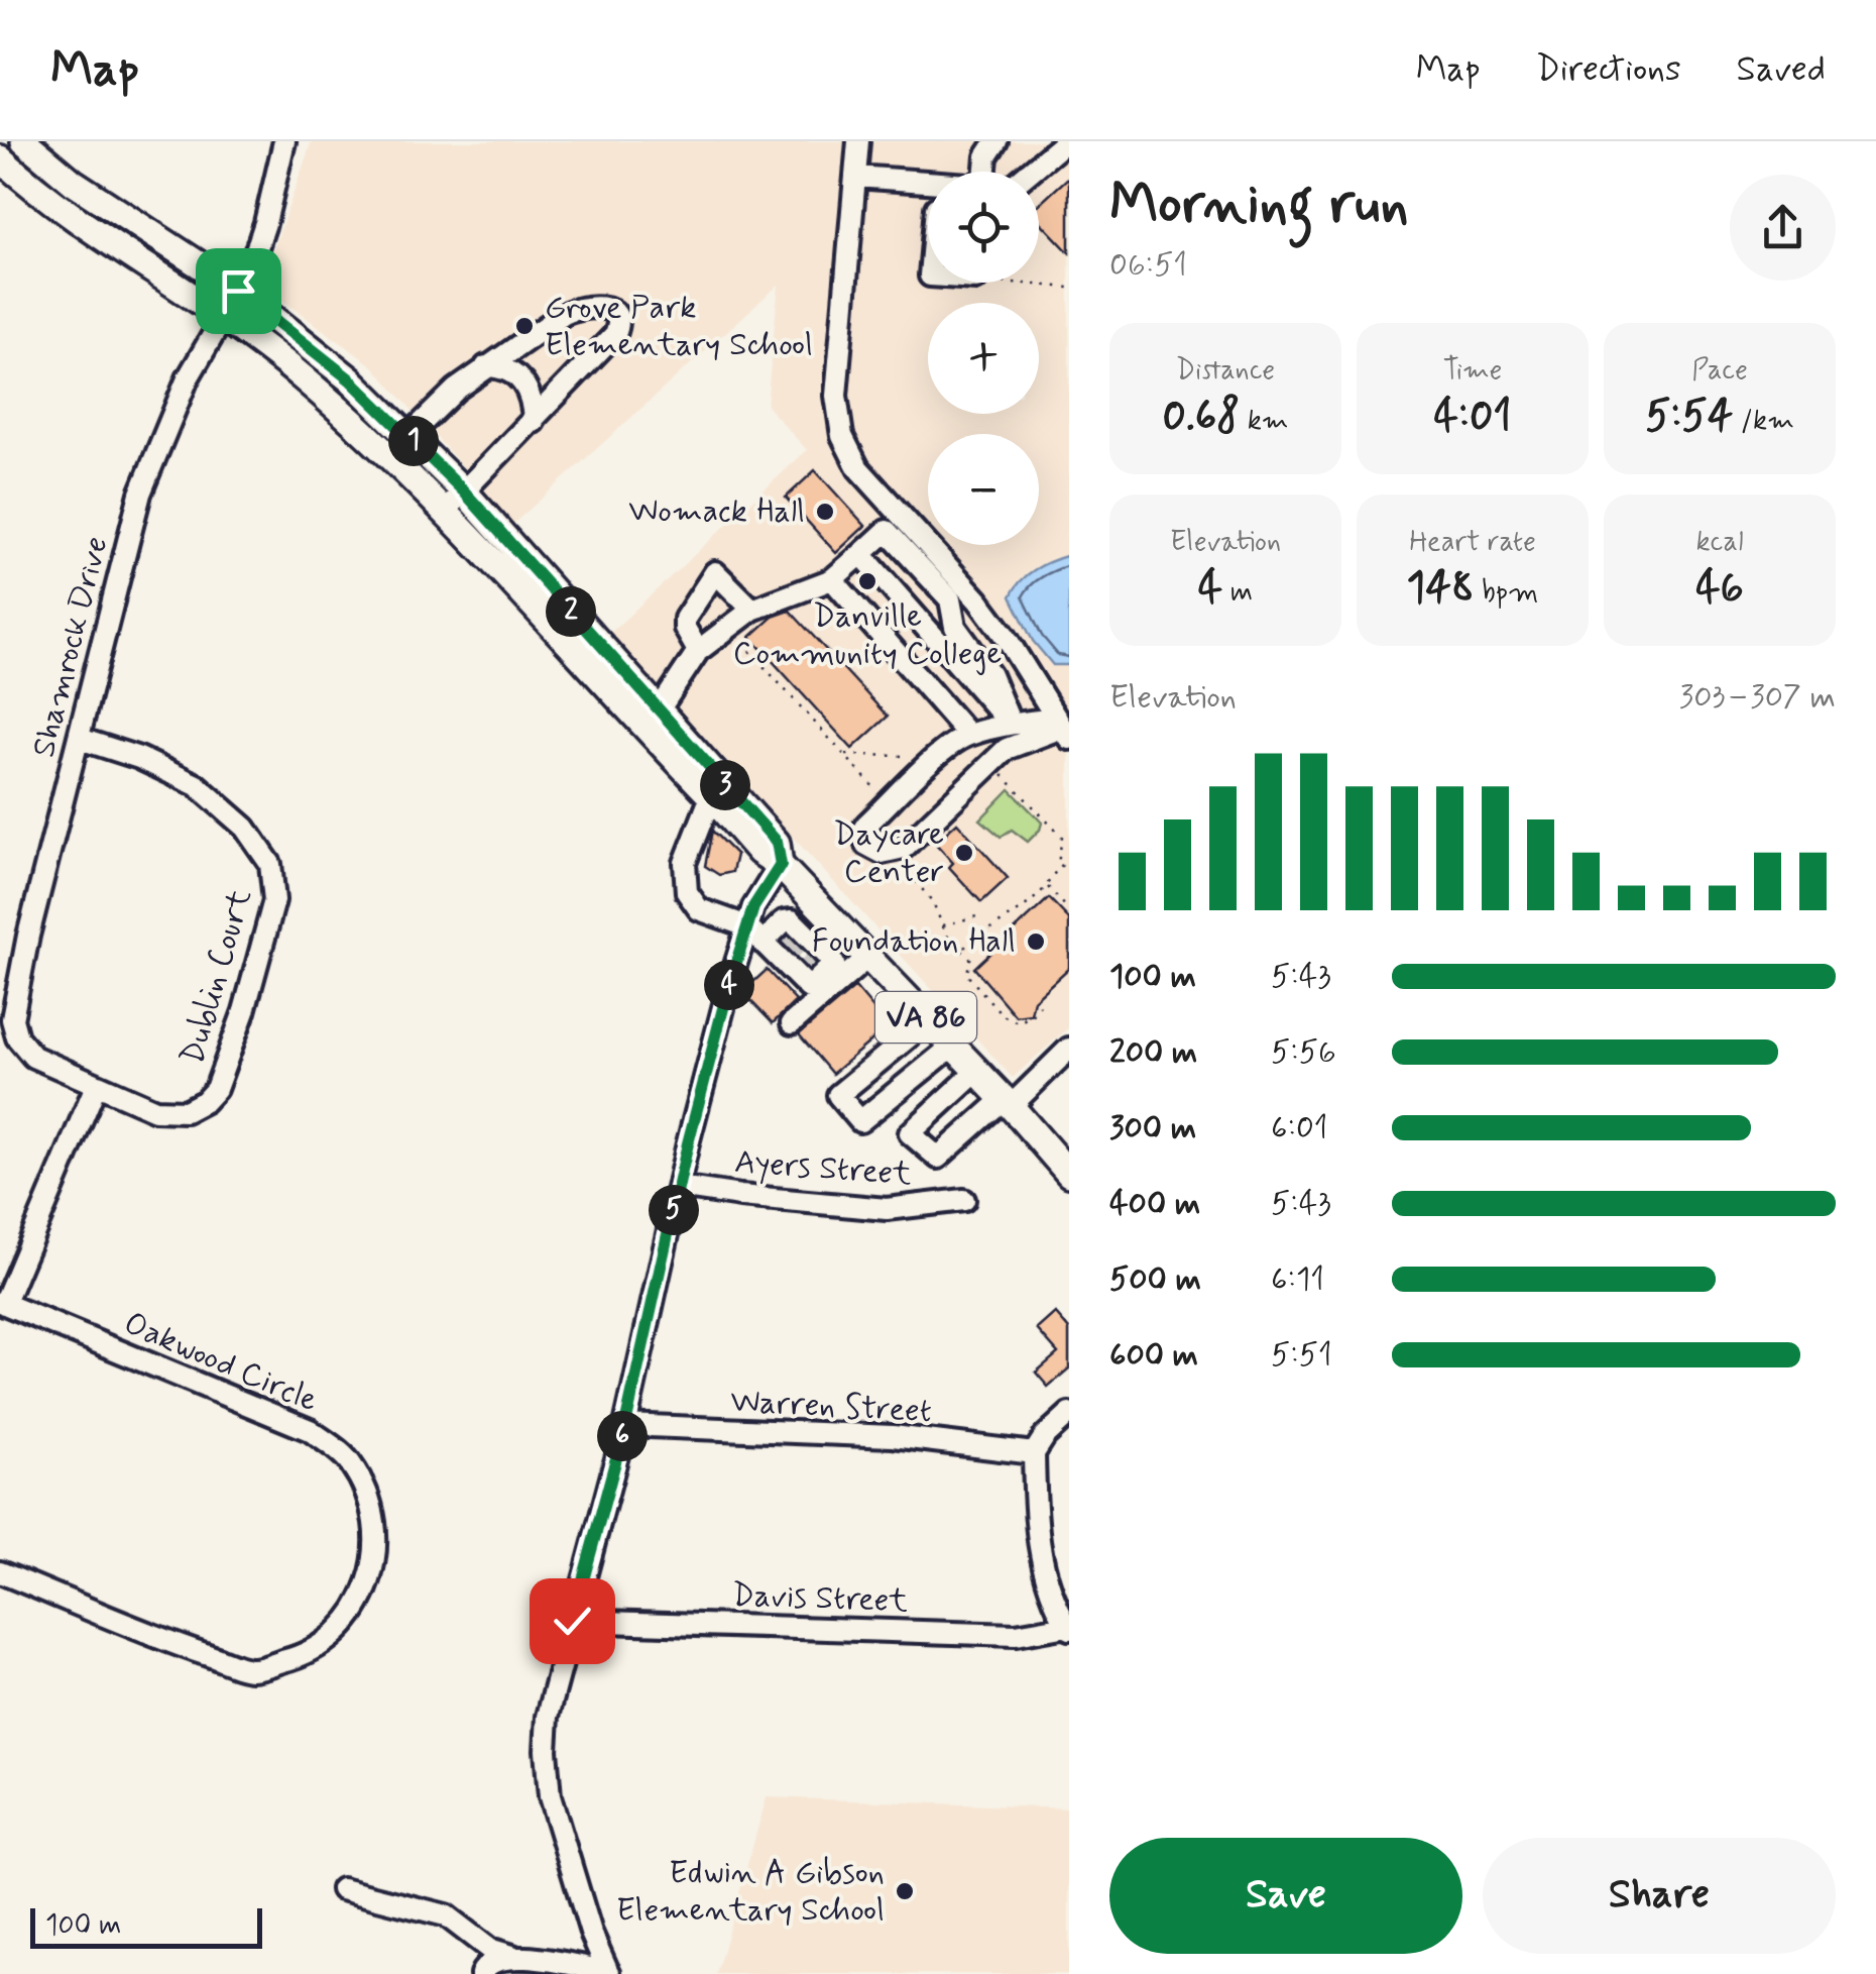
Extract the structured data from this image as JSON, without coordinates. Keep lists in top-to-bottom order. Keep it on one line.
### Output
{"streets":{"main road":["VA 86"],"street":["Shamrock Drive","Dublin Court","Ayers Street","Oakwood Circle","Warren Street","Davis Street"]},"crossings":[["Shamrock Drive","Dublin Court"],["Shamrock Drive","VA 86"]],"places":["Grove Park Elementary School","Womack Hall","Danville Community College","Daycare Center","Foundation Hall","Edwin A Gibson Elementary School"],"scale_bar":"100 m","page":{"header":"Map","nav":["Map","Directions","Saved"],"heading":["Morning run","06:51"],"map_buttons":["+","−"],"stats":[["Distance","0.68 km"],["Time","4:01"],["Pace","5:54 /km"],["Elevation","4 m"],["Heart rate","148 bpm"],["kcal","46"]],"pins":["1","2","3","4","5","6"],"chart":["Elevation","303–307 m"],"list":[{"name":"100 m","note":"5:43"},{"name":"200 m","note":"5:56"},{"name":"300 m","note":"6:01"},{"name":"400 m","note":"5:43"},{"name":"500 m","note":"6:11"},{"name":"600 m","note":"5:51"}],"buttons":["Save","Share"],"scale":"100 m"}}
